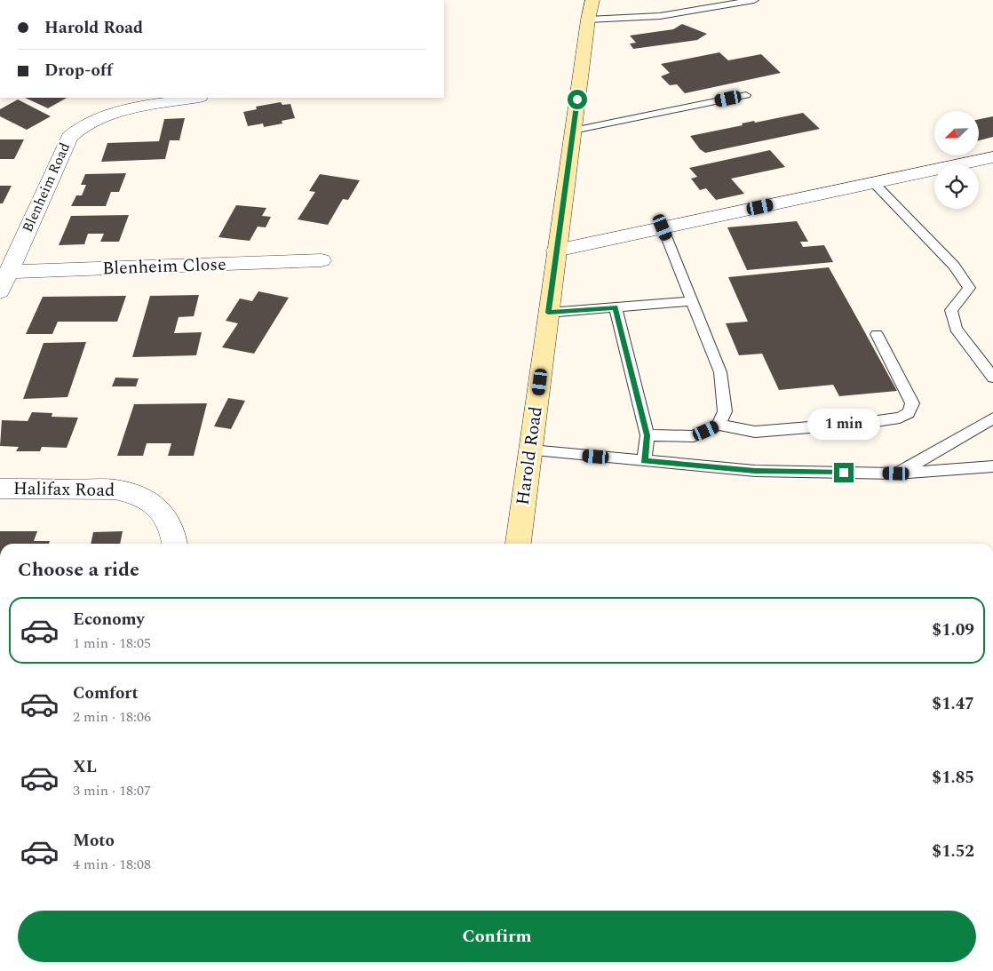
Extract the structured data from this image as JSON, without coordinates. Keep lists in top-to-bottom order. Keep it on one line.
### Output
{"streets":{"main road":["Harold Road"],"street":["Blenheim Road","Blenheim Close","Halifax Road"]},"crossings":[["Blenheim Road","Blenheim Close"]],"north":"bottom left","page":{"banner":["Harold Road","Drop-off"],"bubble":"1 min","heading":"Choose a ride","list":[{"name":"Economy","note":"1 min · 18:05","value":"$1.09"},{"name":"Comfort","note":"2 min · 18:06","value":"$1.47"},{"name":"XL","note":"3 min · 18:07","value":"$1.85"},{"name":"Moto","note":"4 min · 18:08","value":"$1.52"}],"buttons":"Confirm"}}
